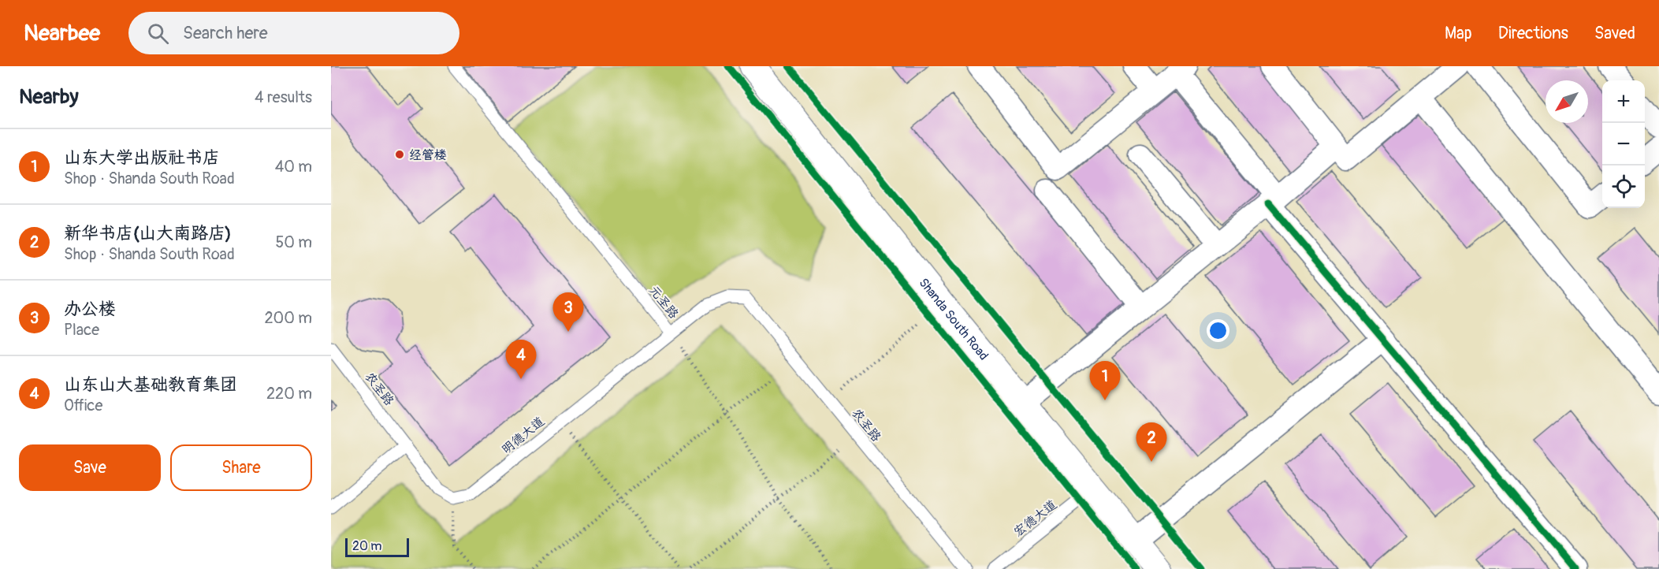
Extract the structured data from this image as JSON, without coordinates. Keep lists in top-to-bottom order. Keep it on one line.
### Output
{"streets":{"main road":["Shanda South Road"],"lane":["元圣路","农圣路","明德大道","宏德大道"]},"crossings":[["元圣路","明德大道"],["Shanda South Road","宏德大道"],["农圣路","明德大道"]],"places":["经管楼"],"scale_bar":"20 m","north":"bottom left","page":{"header":"Nearbee","search":"Search here","nav":["Map","Directions","Saved"],"heading":["Nearby","4 results"],"map_buttons":["+","−"],"list":[{"mark":"1","name":"山东大学出版社书店","note":"Shop · Shanda South Road","value":"40 m"},{"mark":"2","name":"新华书店(山大南路店)","note":"Shop · Shanda South Road","value":"50 m"},{"mark":"3","name":"办公楼","note":"Place","value":"200 m"},{"mark":"4","name":"山东山大基础教育集团","note":"Office","value":"220 m"}],"pins":["3","4","1","2"],"buttons":["Save","Share"],"scale":"20 m"}}
